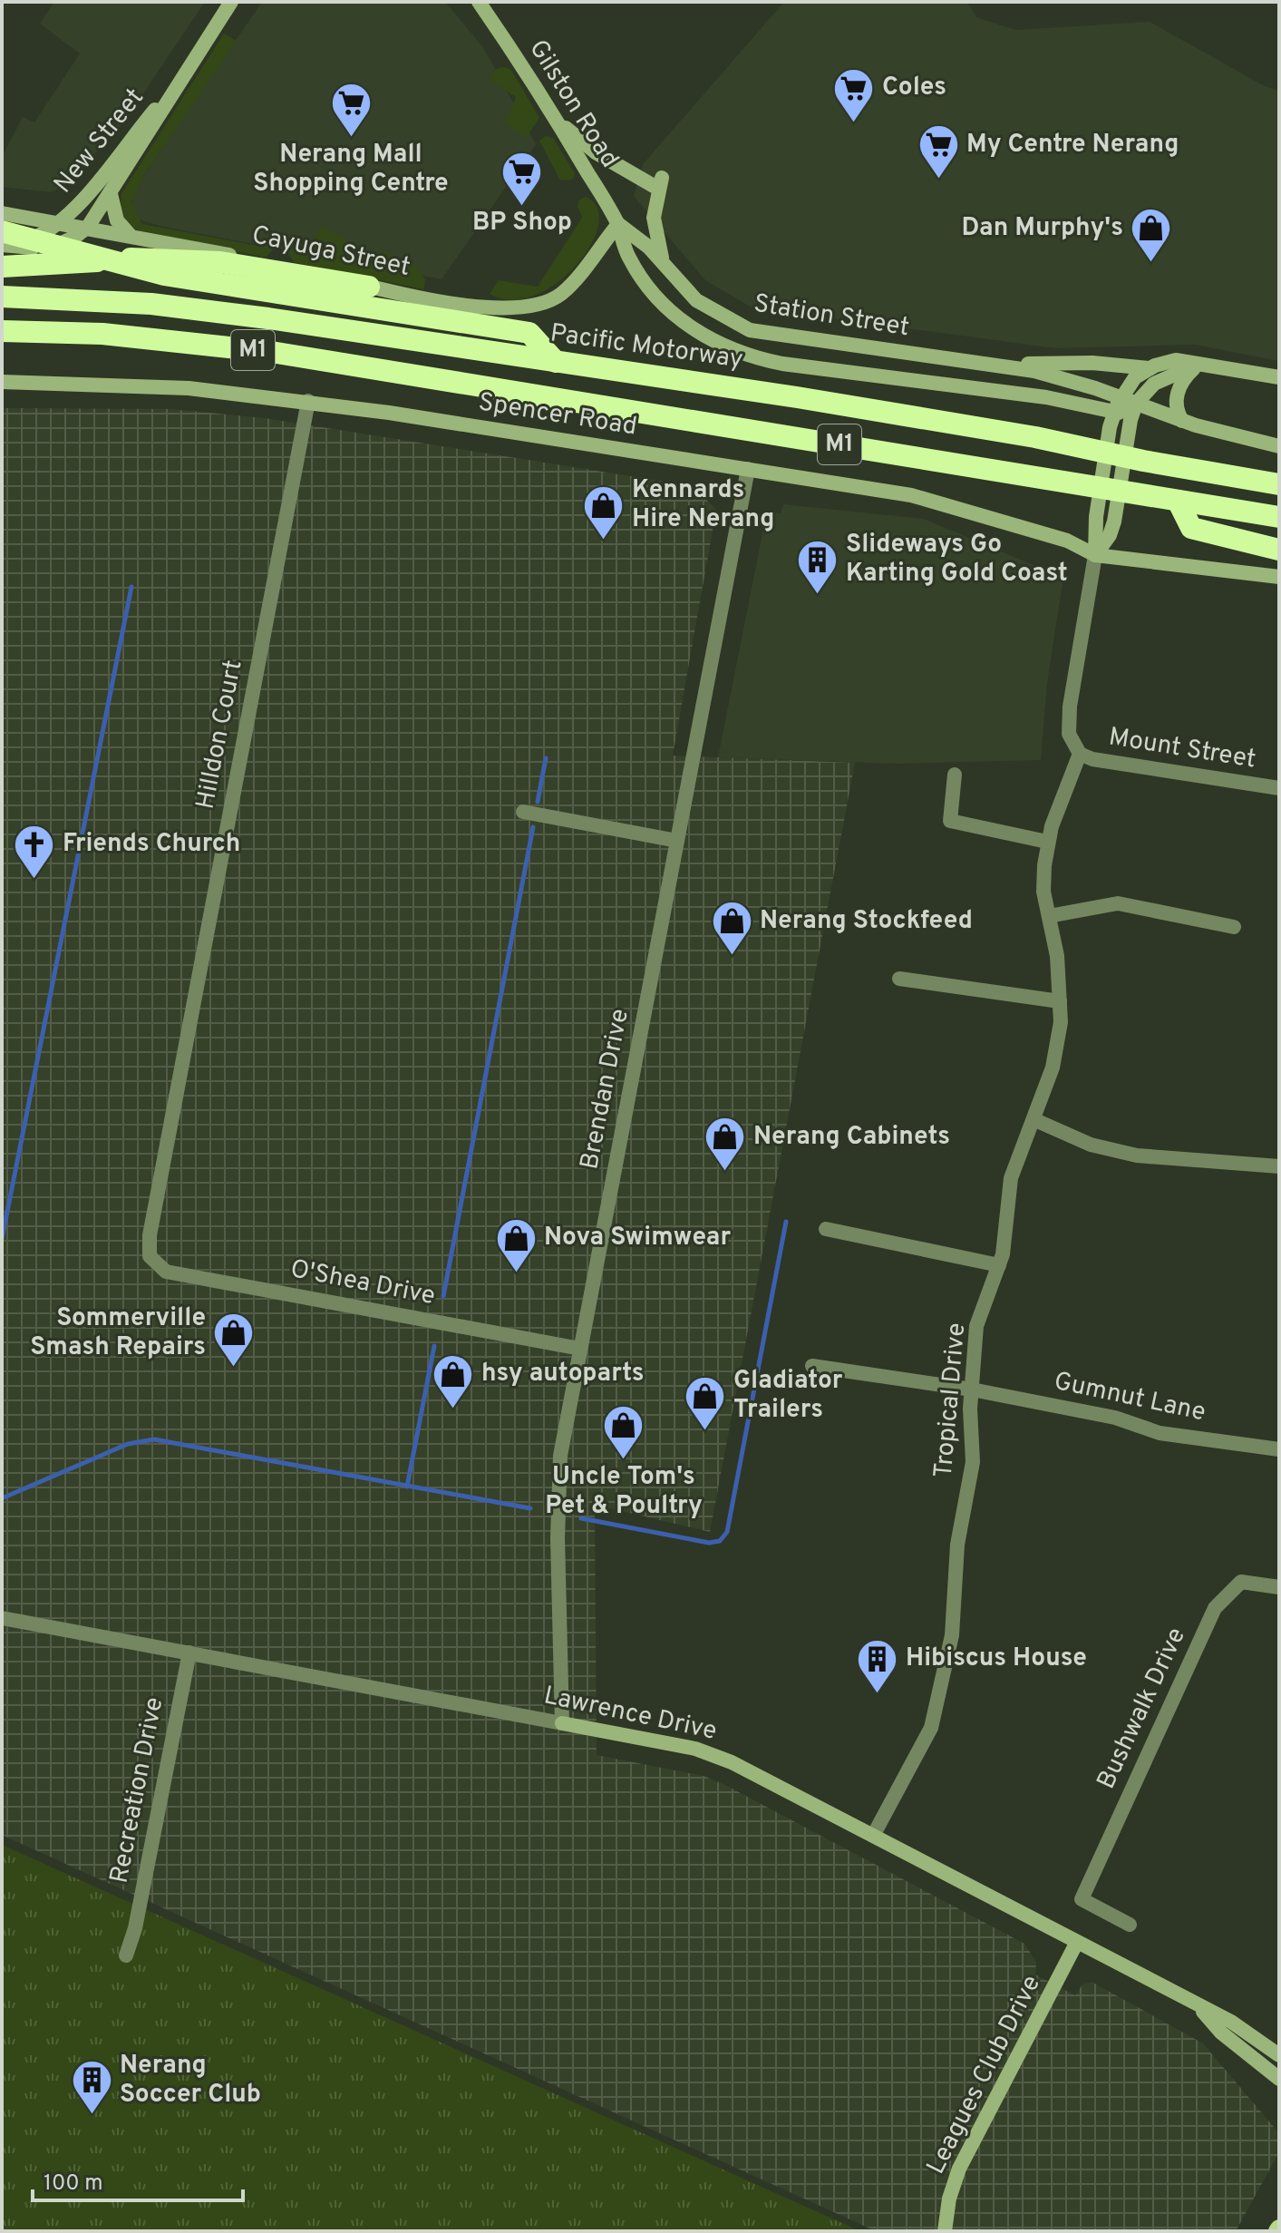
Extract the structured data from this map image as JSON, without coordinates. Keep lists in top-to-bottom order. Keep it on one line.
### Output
{"streets":{"highway":["Pacific Motorway","M1"],"street":["Gilston Road","New Street","Cayuga Street","Station Street","Spencer Road","Hilldon Court","Mount Street","Brendan Drive","O'Shea Drive","Gumnut Lane","Tropical Drive","Bushwalk Drive","Lawrence Drive","Recreation Drive","Leagues Club Drive"]},"crossings":[["Gilston Road","Cayuga Street"],["Gilston Road","Station Street"],["New Street","Cayuga Street"],["Cayuga Street","Station Street"],["Spencer Road","Hilldon Court"],["Spencer Road","Brendan Drive"],["Hilldon Court","O'Shea Drive"],["Mount Street","Tropical Drive"],["Brendan Drive","O'Shea Drive"],["Brendan Drive","Lawrence Drive"],["Gumnut Lane","Tropical Drive"],["Tropical Drive","Lawrence Drive"],["Lawrence Drive","Recreation Drive"],["Lawrence Drive","Leagues Club Drive"]],"places":{"supermarket":["Coles","Nerang Mall Shopping Centre","My Centre Nerang","BP Shop"],"shop":["Dan Murphy's","Kennards Hire Nerang","Nerang Stockfeed","Nerang Cabinets","Nova Swimwear","Sommerville Smash Repairs","hsy autoparts","Gladiator Trailers","Uncle Tom's Pet & Poultry"],"building":["Slideways Go Karting Gold Coast","Hibiscus House","Nerang Soccer Club"],"church":["Friends Church"]},"scale_bar":"100 m"}
